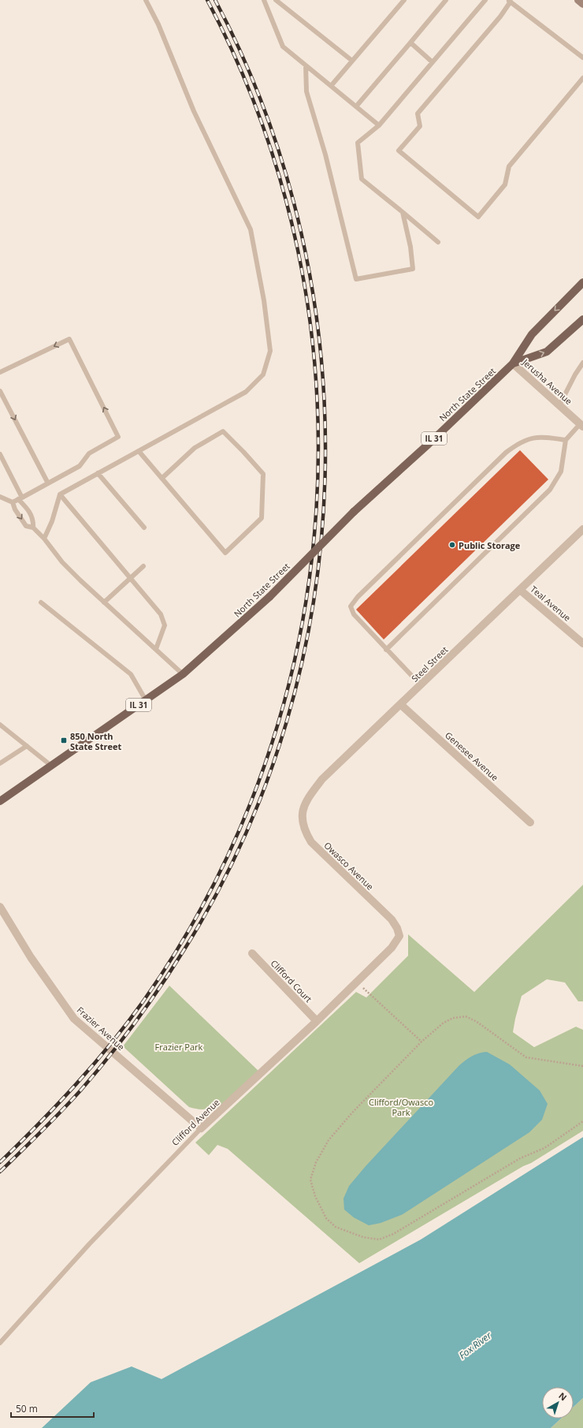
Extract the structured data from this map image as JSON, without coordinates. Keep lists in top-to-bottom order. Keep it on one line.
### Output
{"streets":{"main road":["North State Street","IL 31"],"street":["Jerusha Avenue","Teal Avenue","Steel Street","Genesee Avenue","Owasco Avenue","Clifford Court","Frazier Avenue","Clifford Avenue"]},"crossings":[["Jerusha Avenue","North State Street"],["Teal Avenue","Steel Street"],["Steel Street","Genesee Avenue"],["Steel Street","Owasco Avenue"],["Owasco Avenue","Clifford Avenue"],["Clifford Court","Clifford Avenue"],["Frazier Avenue","Clifford Avenue"]],"water":["Fox River"],"parks":["Frazier Park","Clifford/Owasco Park"],"places":{"other":["Public Storage"],"transit":["850 North State Street"]},"scale_bar":"50 m","north":"top right"}
